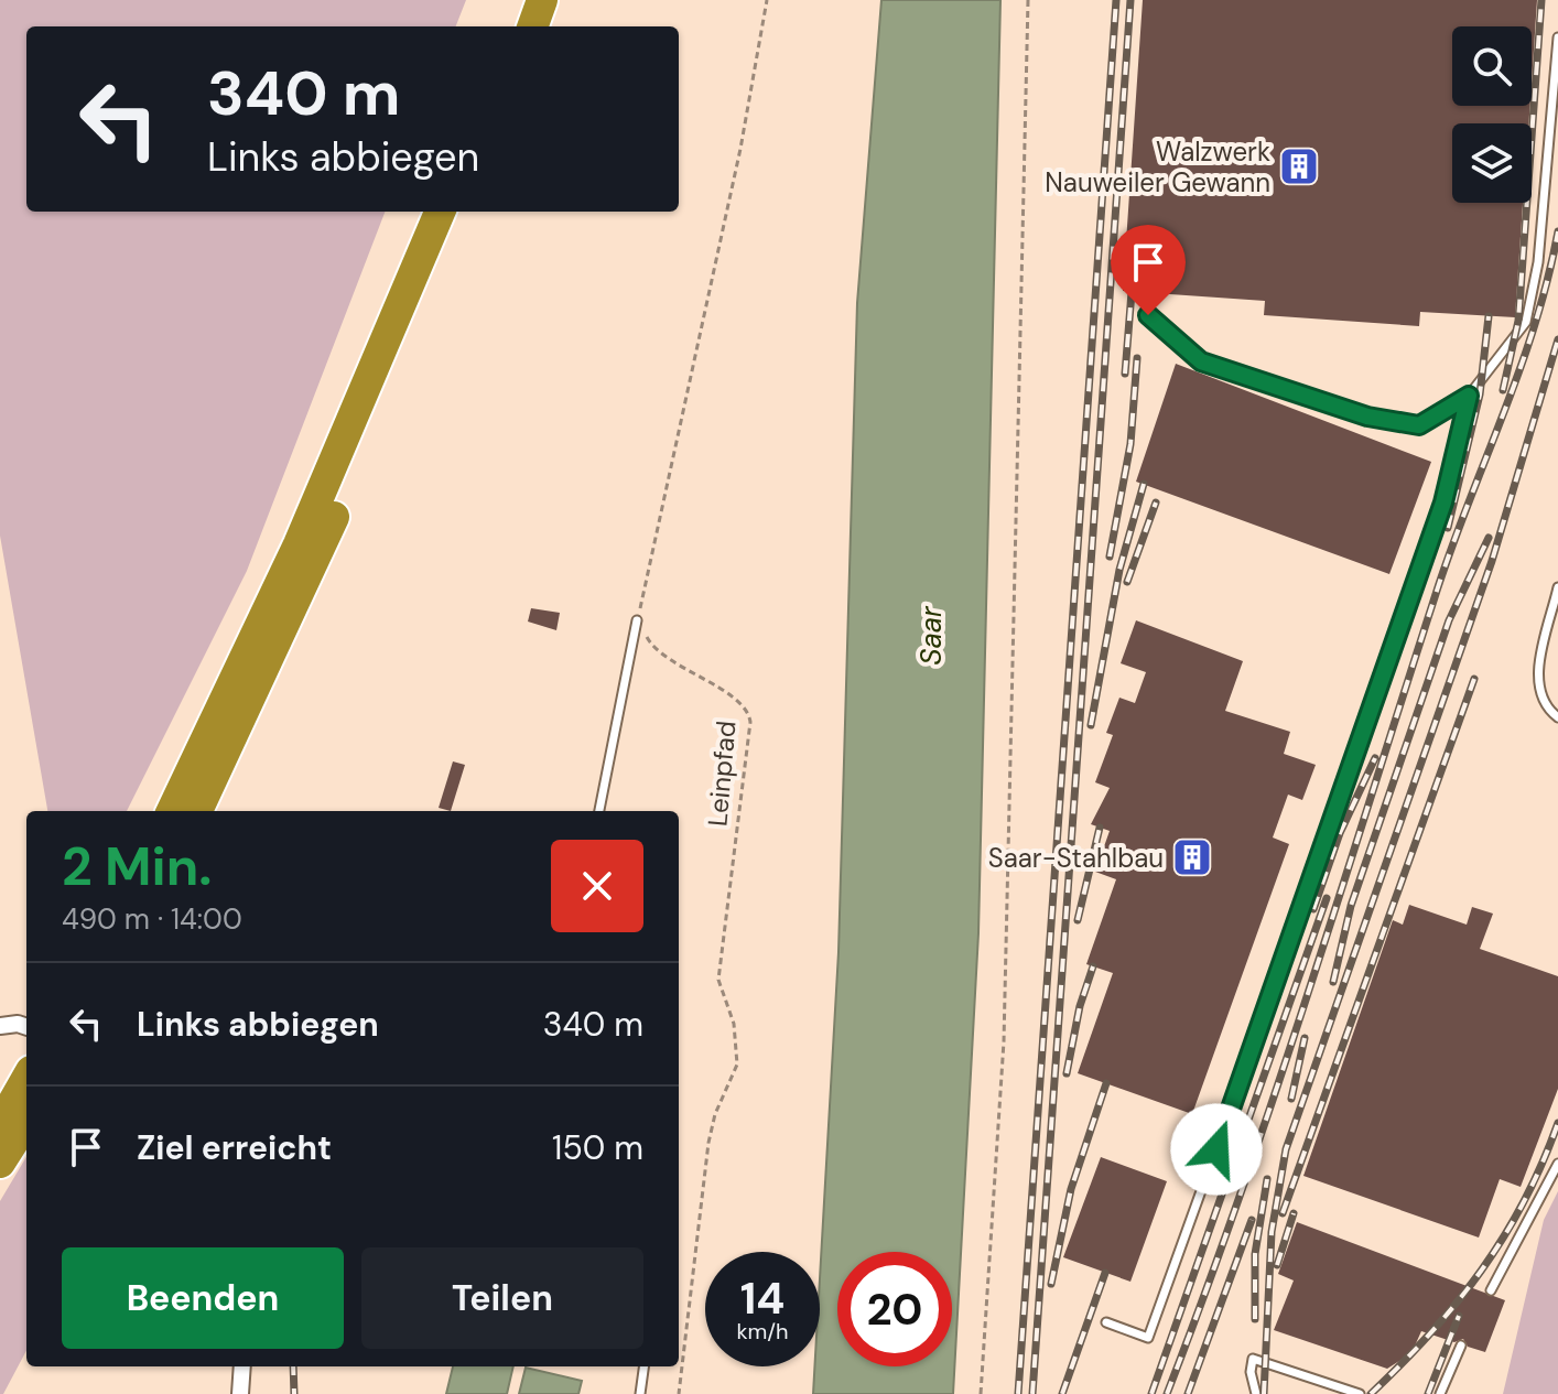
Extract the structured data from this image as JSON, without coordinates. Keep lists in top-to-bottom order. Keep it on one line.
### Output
{"streets":{"path":["Leinpfad"]},"water":["Saar"],"places":{"building":["Walzwerk Nauweiler Gewann","Saar-Stahlbau"]},"page":{"turn":["340 m","Links abbiegen"],"heading":["2 Min.","490 m · 14:00"],"list":[{"name":"Links abbiegen","value":"340 m"},{"name":"Ziel erreicht","value":"150 m"}],"buttons":["Beenden","Teilen"],"speed":"14 km/h","limit":"20"}}
